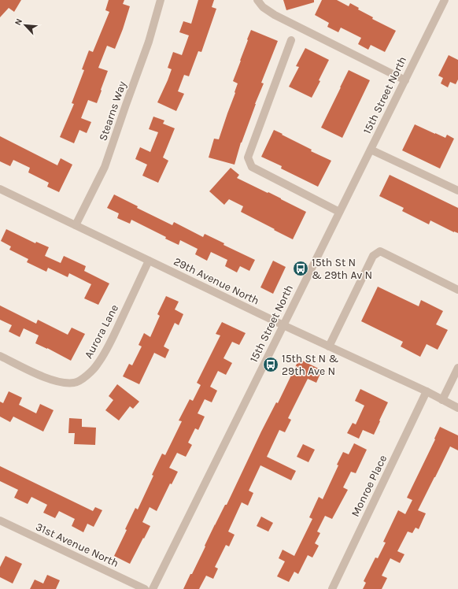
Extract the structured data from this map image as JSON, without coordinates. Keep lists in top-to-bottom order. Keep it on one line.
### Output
{"streets":{"street":["15th Street North","Stearns Way","29th Avenue North","Aurora Lane","Monroe Place","31st Avenue North"]},"crossings":[["15th Street North","29th Avenue North"],["Stearns Way","29th Avenue North"],["29th Avenue North","Aurora Lane"],["29th Avenue North","Monroe Place"]],"places":{"bus stop":["15th St N & 29th Av N","15th St N & 29th Ave N"]},"north":"top left"}
